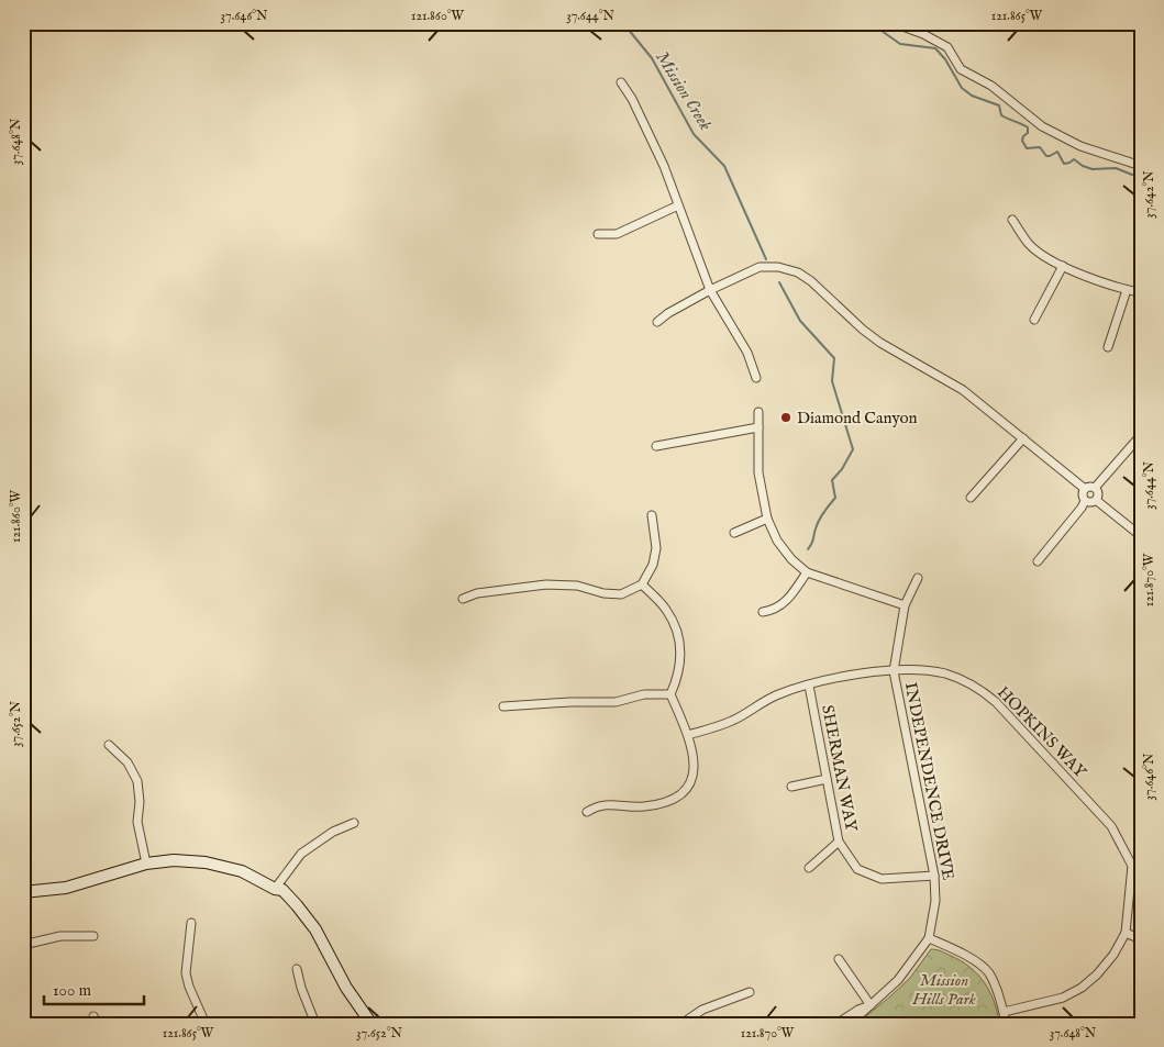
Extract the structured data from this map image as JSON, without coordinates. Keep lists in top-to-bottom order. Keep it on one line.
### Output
{"streets":{"street":["HOPKINS WAY","SHERMAN WAY","INDEPENDENCE DRIVE"]},"crossings":[["HOPKINS WAY","SHERMAN WAY"],["HOPKINS WAY","INDEPENDENCE DRIVE"],["SHERMAN WAY","INDEPENDENCE DRIVE"]],"water":["Mission Creek"],"parks":["Mission Hills Park"],"places":["Diamond Canyon"],"scale_bar":"100 m","coordinates":["37.646°N","121.860°W","37.644°N","121.865°W","37.648°N","37.642°N","121.870°W","37.652°N"]}
